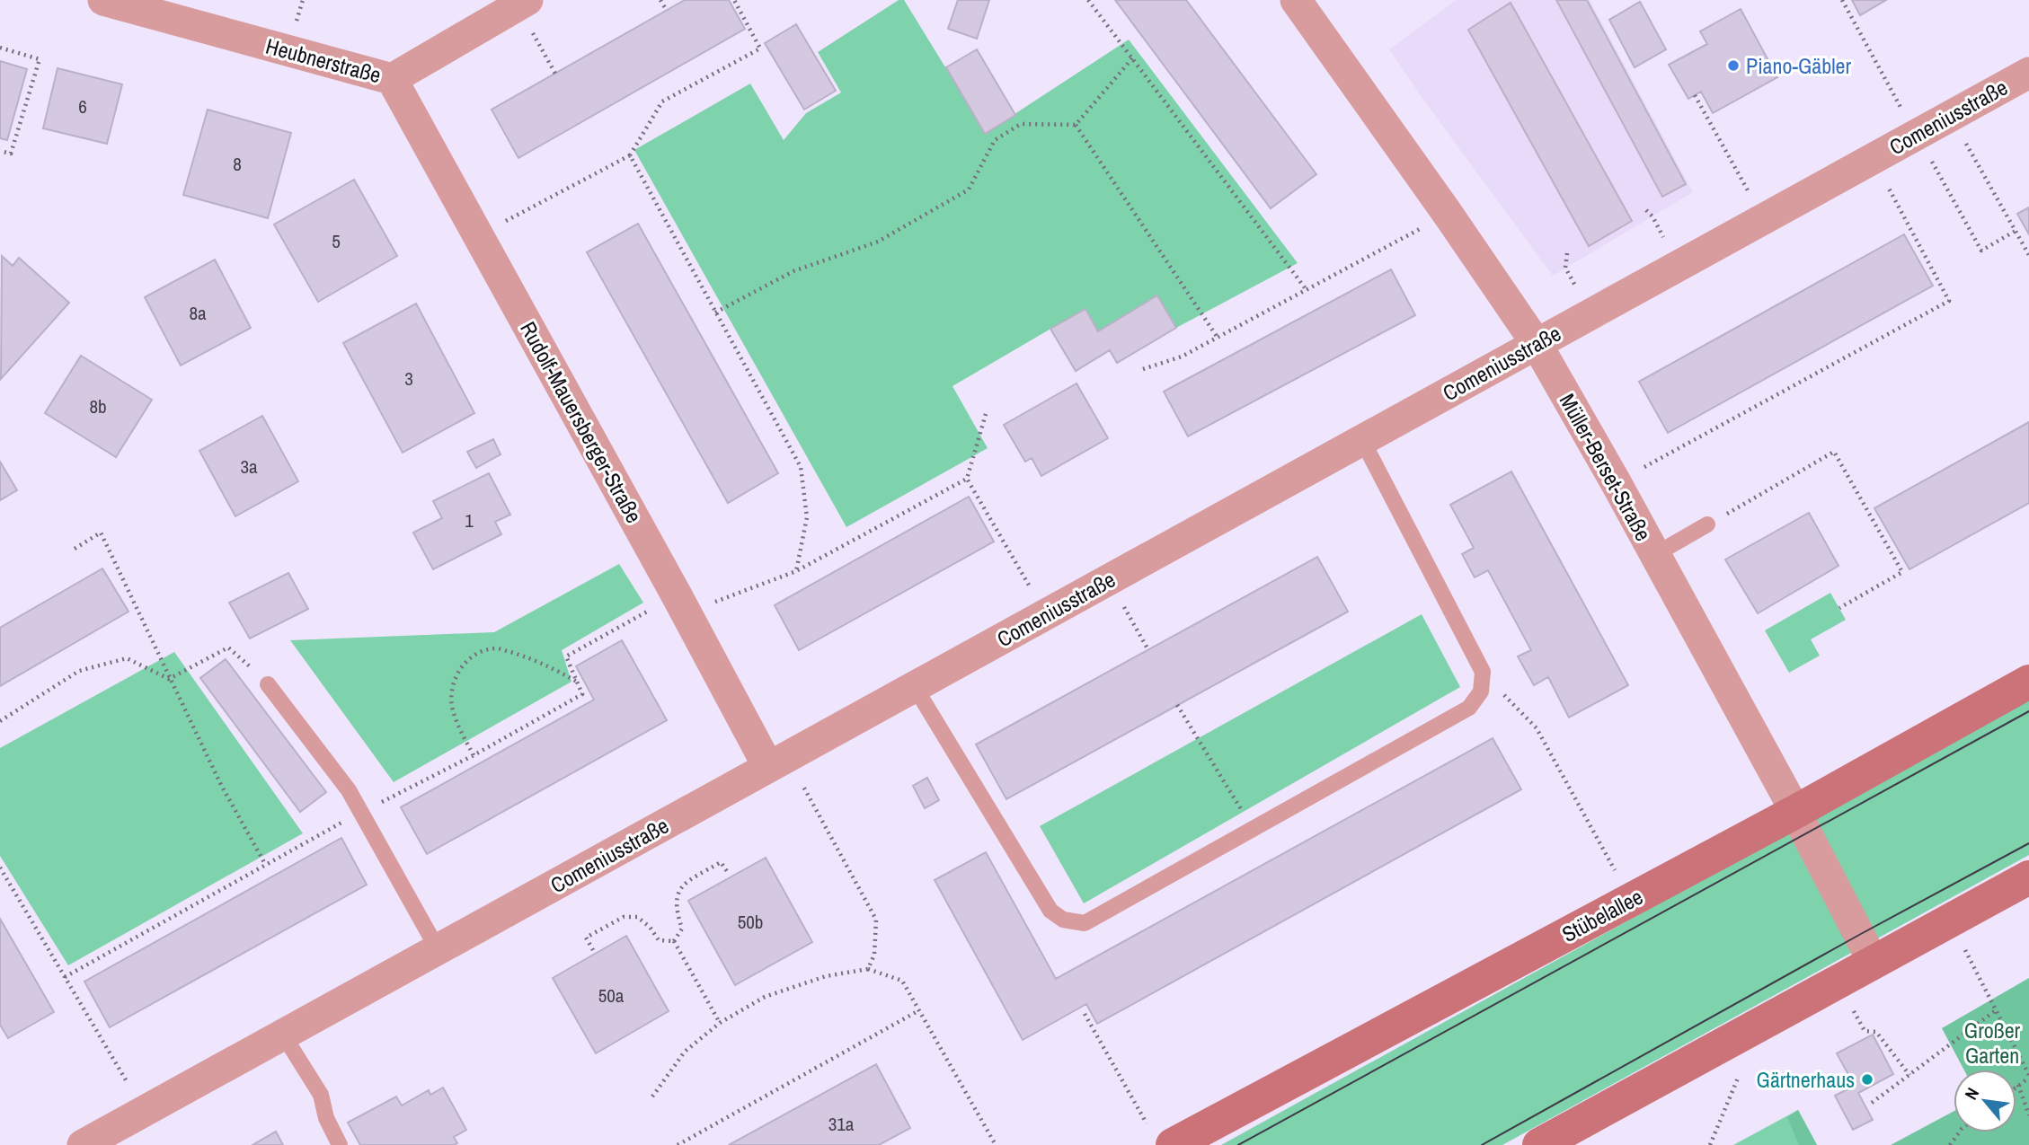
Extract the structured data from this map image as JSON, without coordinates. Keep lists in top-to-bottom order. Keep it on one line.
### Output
{"streets":{"main road":["Stübelallee"],"street":["Heubnerstraße","Comeniusstraße","Rudolf-Mauersberger-Straße","Müller-Berset-Straße"]},"crossings":[["Heubnerstraße","Rudolf-Mauersberger-Straße"],["Comeniusstraße","Rudolf-Mauersberger-Straße"],["Comeniusstraße","Müller-Berset-Straße"],["Müller-Berset-Straße","Stübelallee"]],"parks":["Großer Garten"],"places":["Piano-Gäbler","Gärtnerhaus"],"house_numbers":["6","8","5","8a","3","8b","3a","1","50b","50a","31a"],"north":"top left"}
